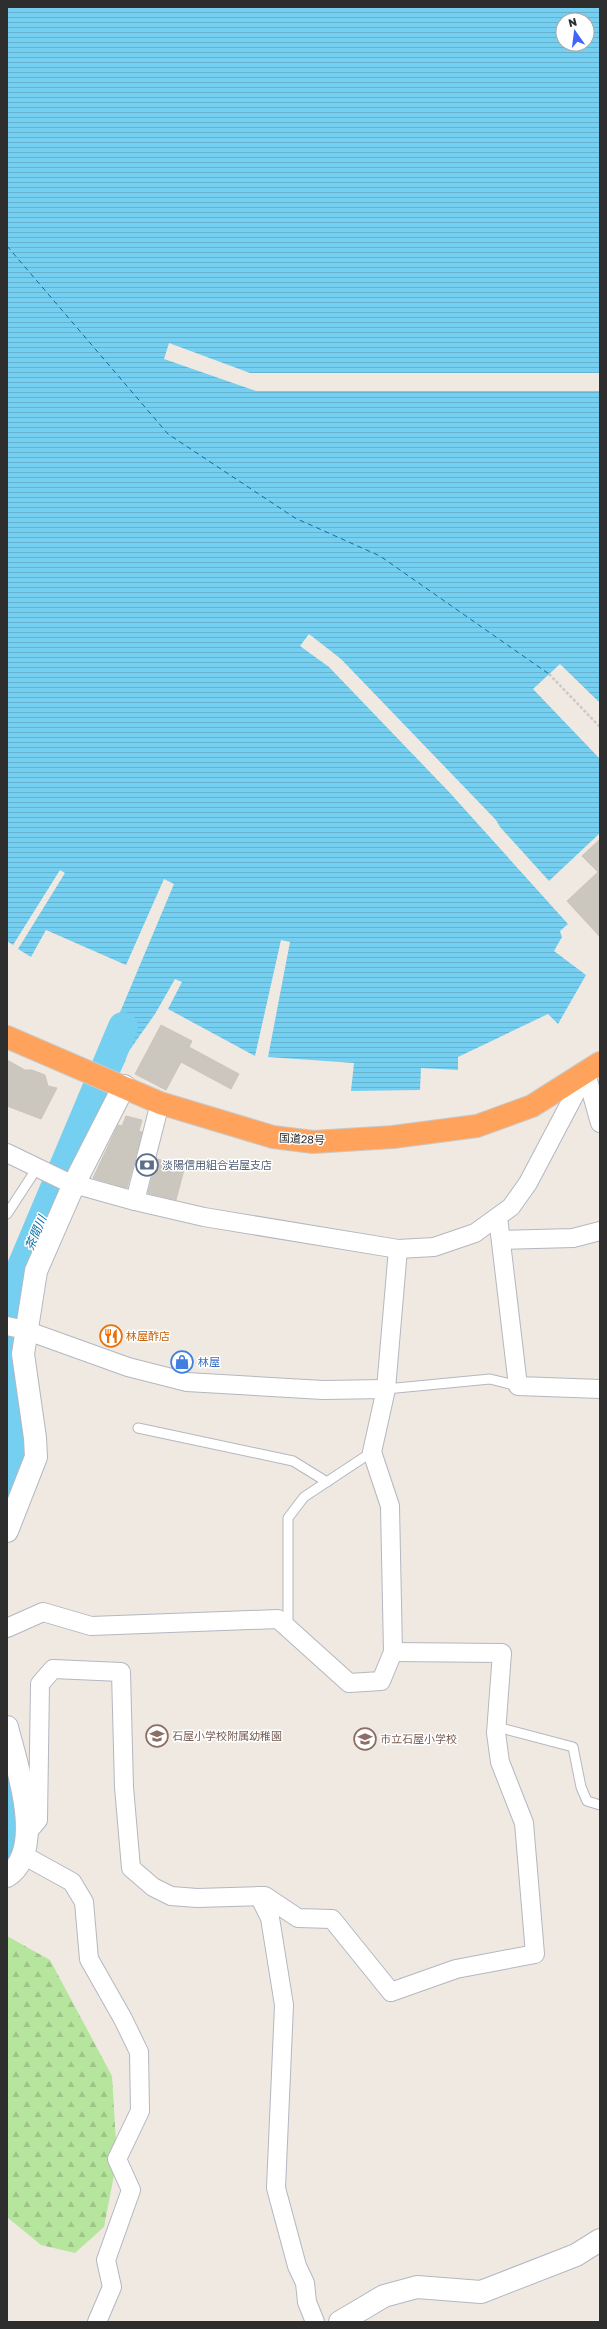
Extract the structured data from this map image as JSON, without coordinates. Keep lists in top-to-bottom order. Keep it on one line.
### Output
{"streets":{"highway":["国道28号"]},"water":["茶間川"],"places":{"bank":["淡陽信用組合岩屋支店"],"restaurant":["林屋酢店"],"shop":["林屋"],"school or university":["石屋小学校附属幼稚園","市立石屋小学校"]},"north":"top"}
